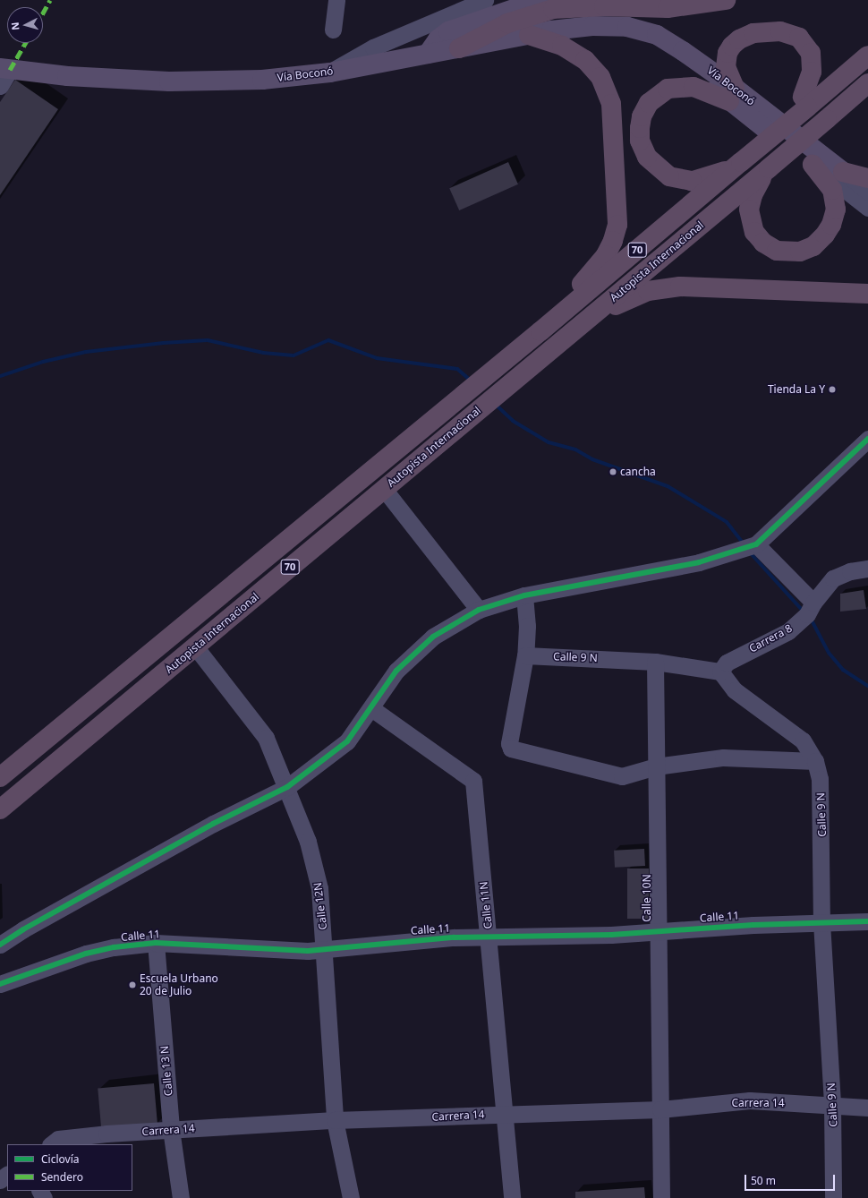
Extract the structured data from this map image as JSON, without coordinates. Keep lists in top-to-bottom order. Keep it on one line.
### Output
{"streets":{"highway":["70","Autopista Internacional"],"main road":["Vía Boconó"],"street":["Carrera 8","Calle 9 N","Calle 10N","Calle 11N","Calle 12N","Calle 11","Calle 13 N","Carrera 14"]},"crossings":[["Autopista Internacional","Calle 12N"],["Carrera 8","Calle 9 N"],["Calle 9 N","Calle 10N"],["Calle 9 N","Calle 11"],["Calle 9 N","Carrera 14"],["Calle 10N","Calle 11"],["Calle 10N","Carrera 14"],["Calle 11N","Calle 11"],["Calle 11N","Carrera 14"],["Calle 12N","Calle 11"],["Calle 12N","Carrera 14"],["Calle 11","Calle 13 N"],["Calle 13 N","Carrera 14"]],"places":["Tienda La Y","cancha","Escuela Urbano 20 de Julio"],"legend":["Ciclovía","Sendero"],"scale_bar":"50 m","north":"left"}
